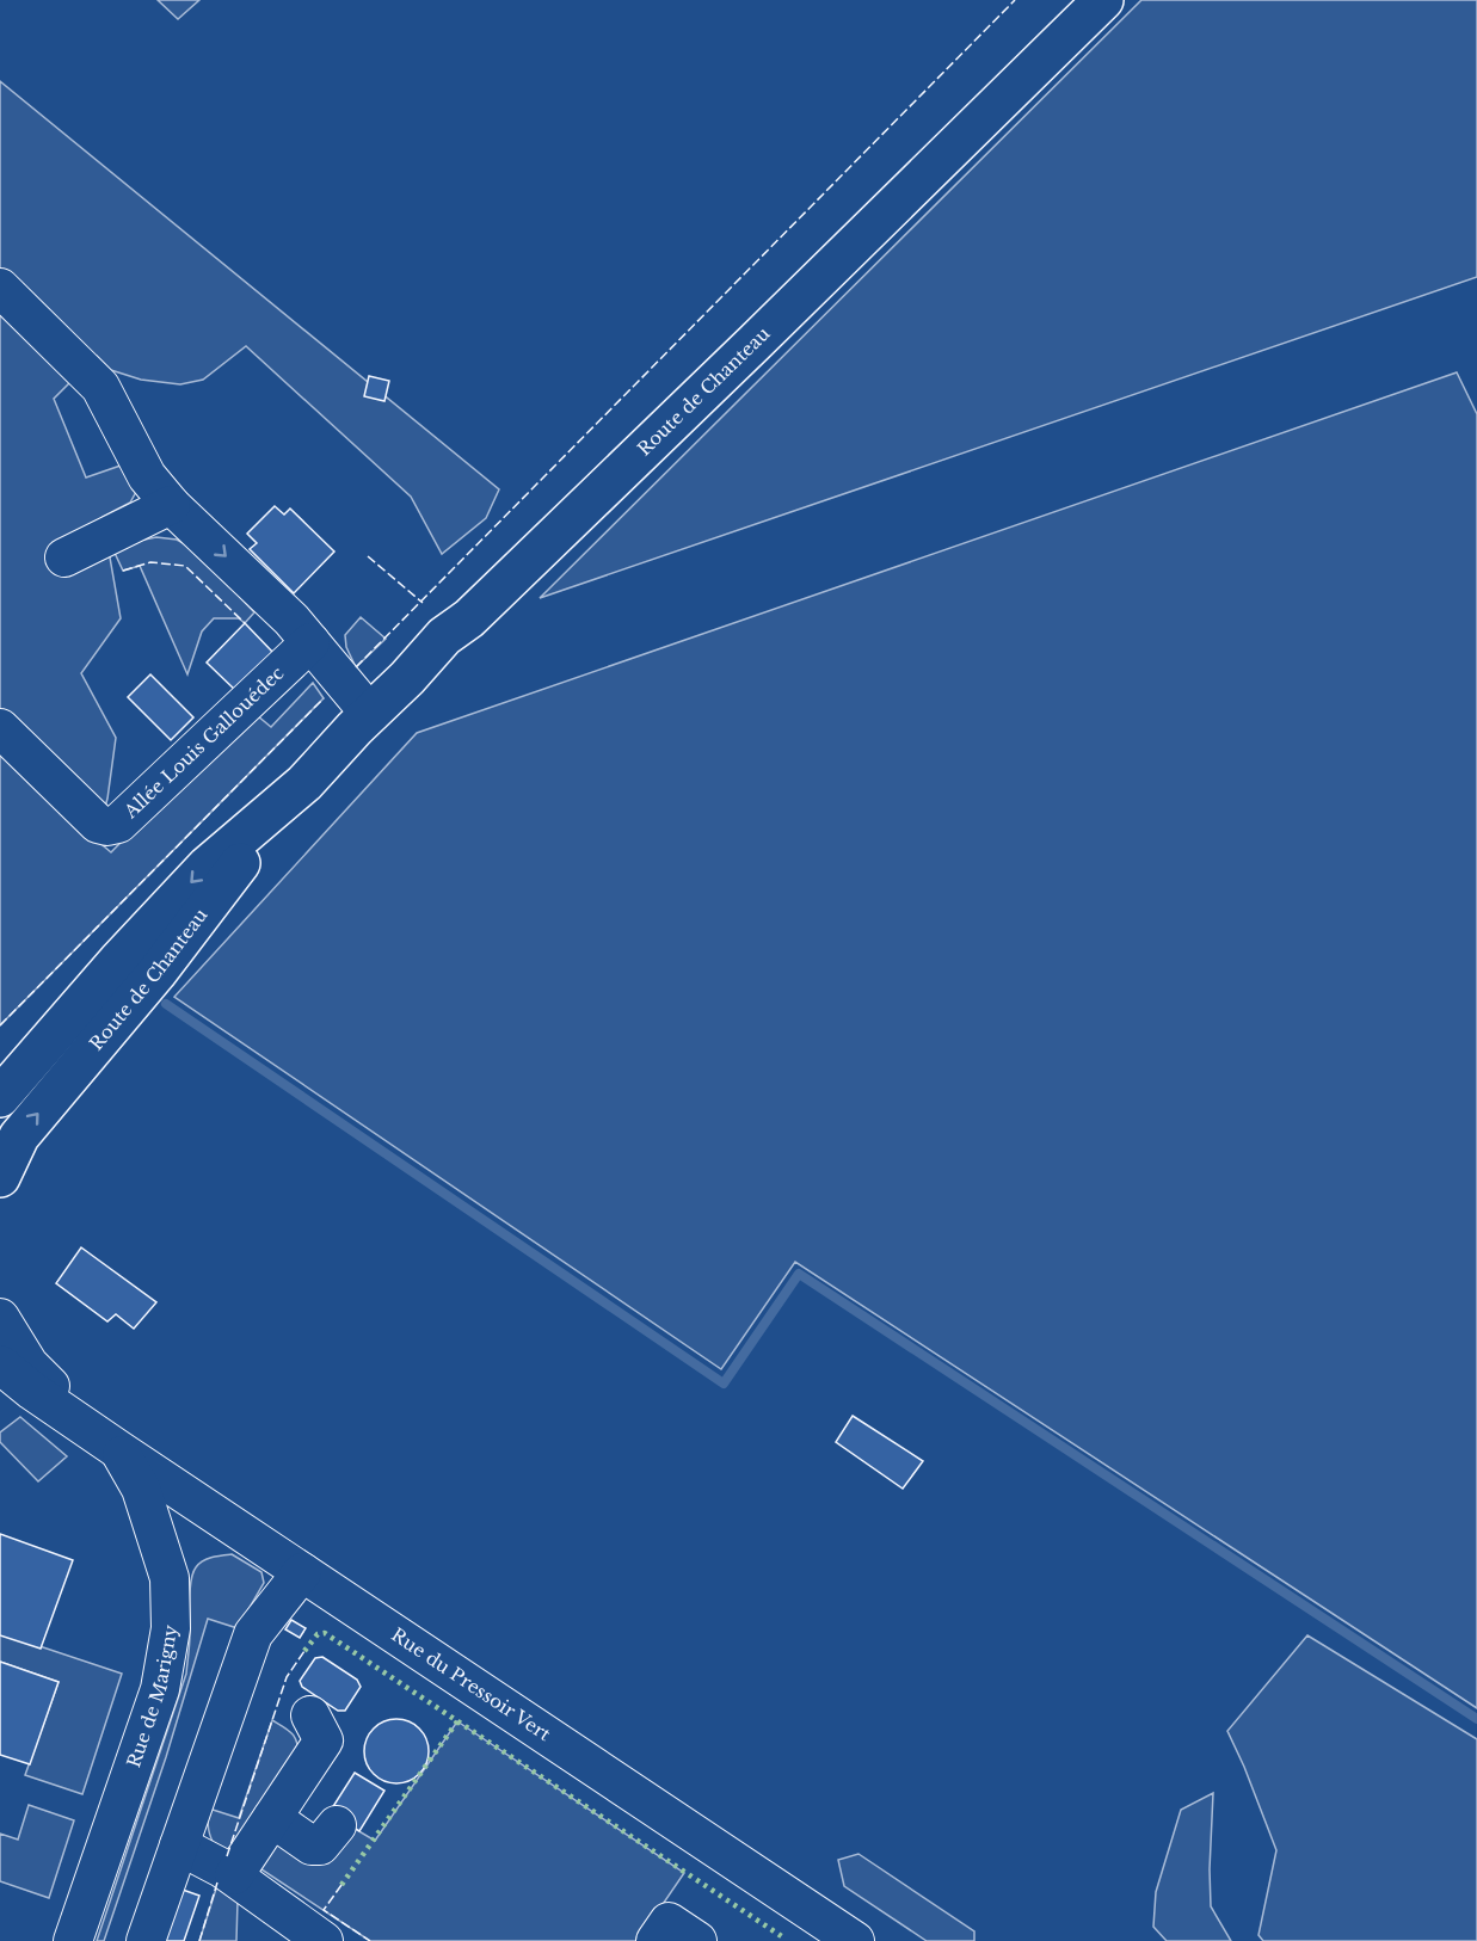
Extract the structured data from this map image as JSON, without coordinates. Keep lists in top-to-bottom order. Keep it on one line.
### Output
{"streets":{"main road":["Route de Chanteau"],"street":["Allée Louis Gallouédec","Rue du Pressoir Vert","Rue de Marigny"]},"crossings":[["Rue du Pressoir Vert","Rue de Marigny"]]}
